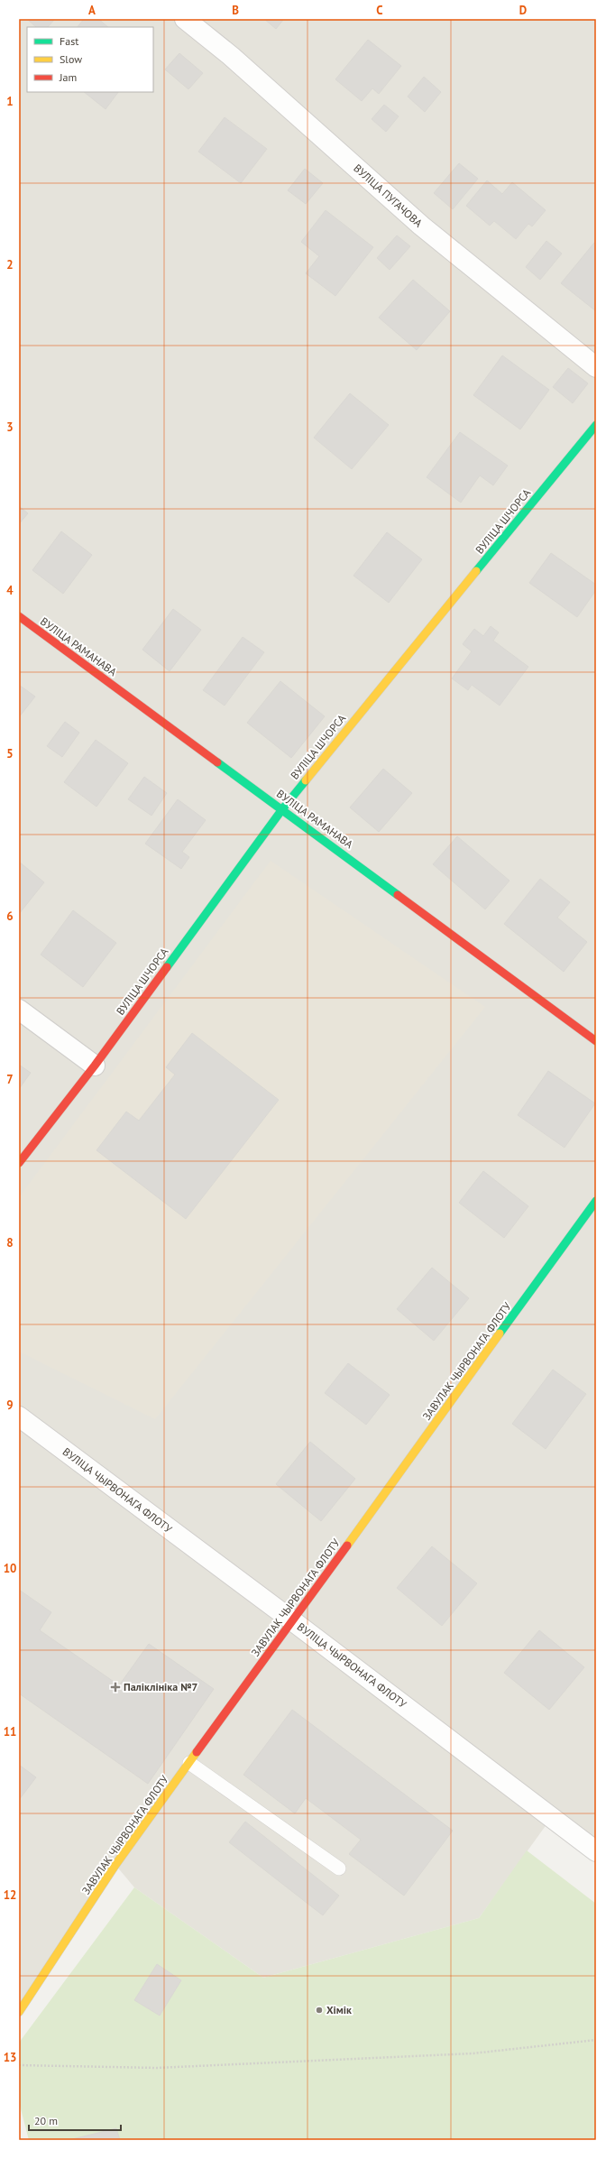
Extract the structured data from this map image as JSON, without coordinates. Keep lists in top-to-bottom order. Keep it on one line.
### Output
{"streets":{"street":["ВУЛІЦА ПУГАЧОВА","ВУЛІЦА ШЧОРСА","ВУЛІЦА РАМАНАВА","ЗАВУЛАК ЧЫРВОНАГА ФЛОТУ","ВУЛІЦА ЧЫРВОНАГА ФЛОТУ"]},"crossings":[["ВУЛІЦА ШЧОРСА","ВУЛІЦА РАМАНАВА"],["ЗАВУЛАК ЧЫРВОНАГА ФЛОТУ","ВУЛІЦА ЧЫРВОНАГА ФЛОТУ"]],"places":{"health":["Паліклініка №7"],"other":["Хімік"]},"legend":["Fast","Slow","Jam"],"scale_bar":"20 m","grid":{"columns":["A","B","C","D"],"rows":["1","2","3","4","5","6","7","8","9","10","11","12","13"]}}
